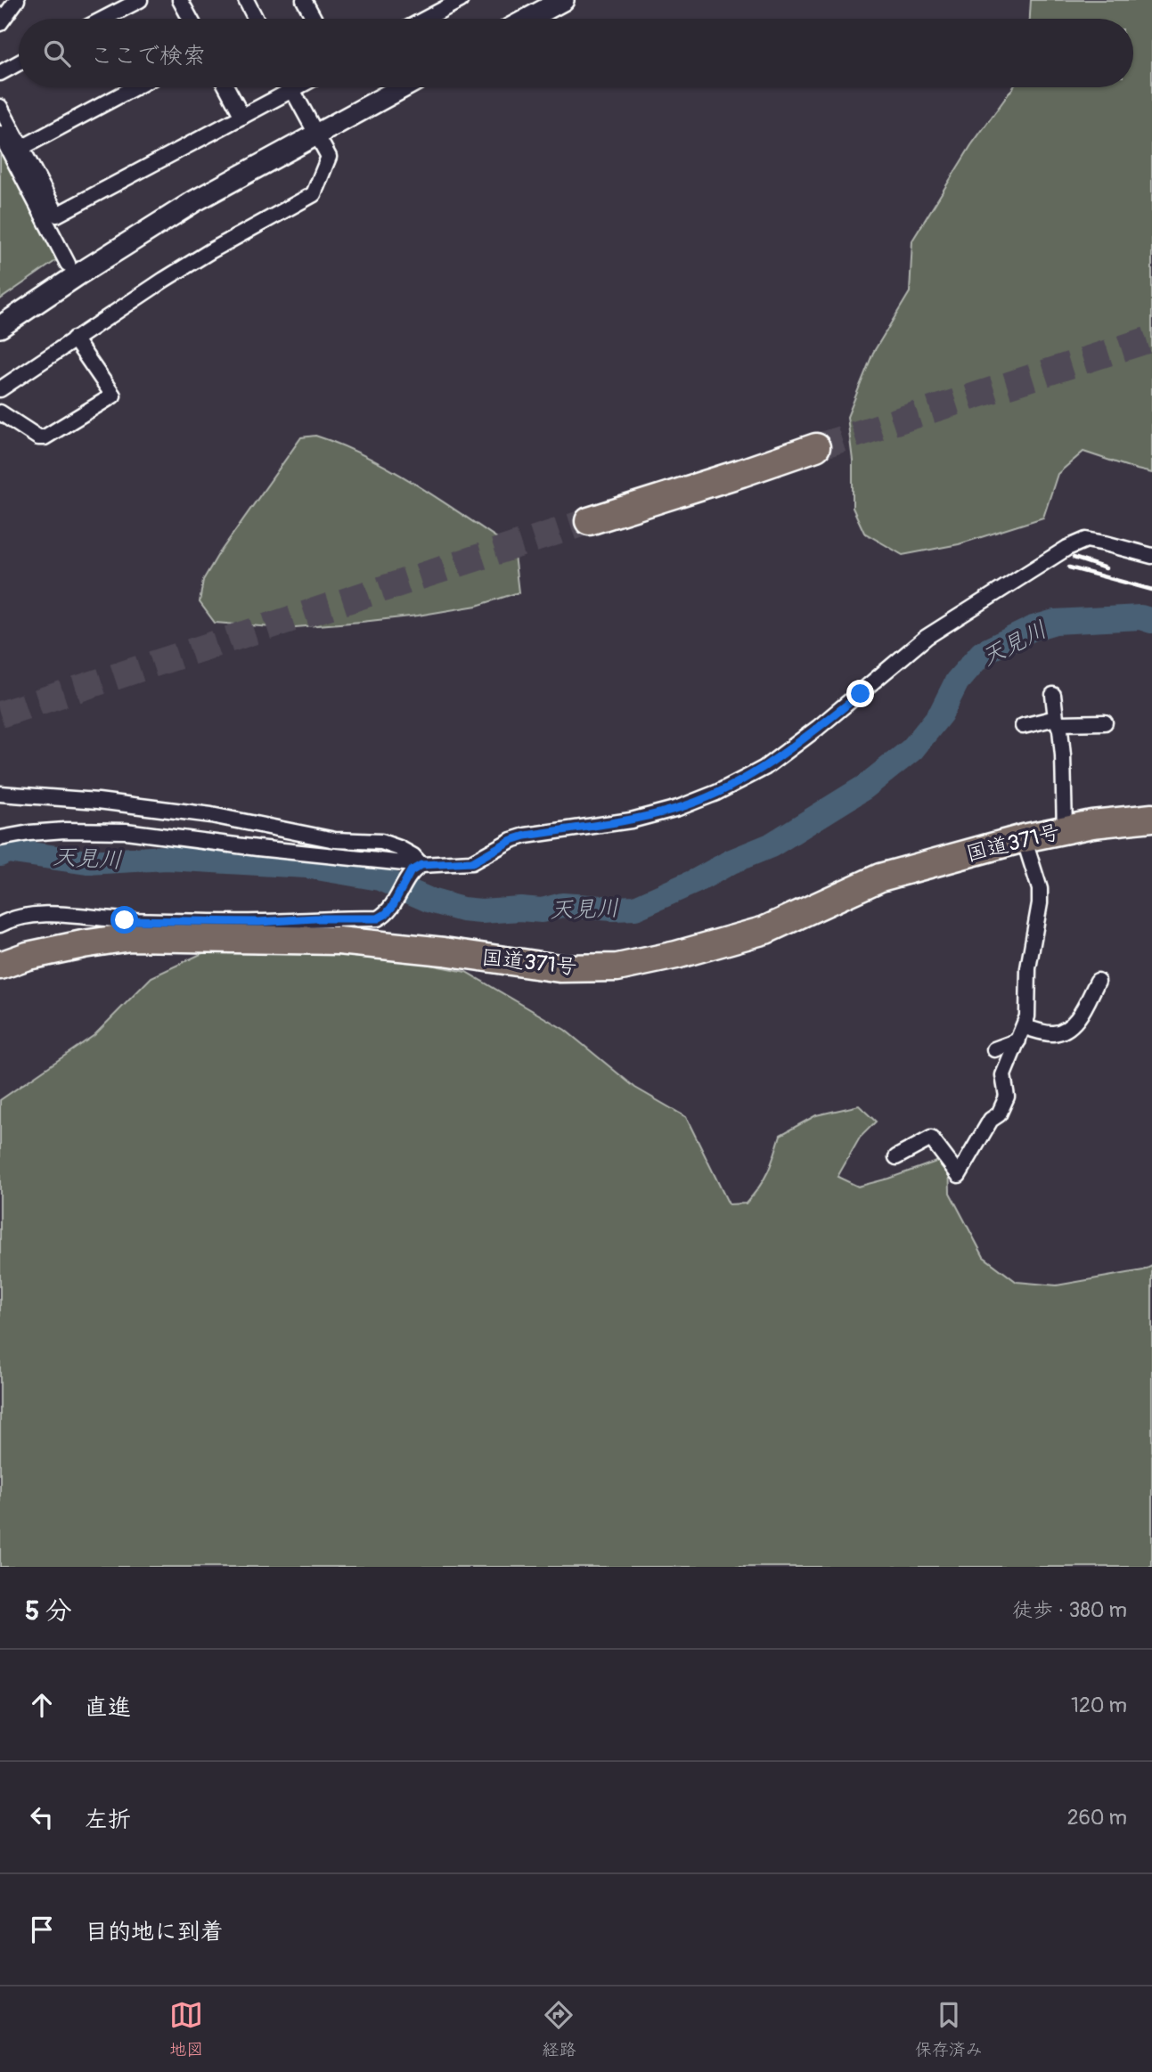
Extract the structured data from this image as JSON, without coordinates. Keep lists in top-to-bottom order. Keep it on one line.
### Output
{"streets":{"highway":["国道371号"]},"water":["天見川"],"page":{"search":"ここで検索","heading":["5 分","徒歩 · 380 m"],"list":[["直進","120 m"],["左折","260 m"],"目的地に到着"],"nav":["地図","経路","保存済み"]}}
